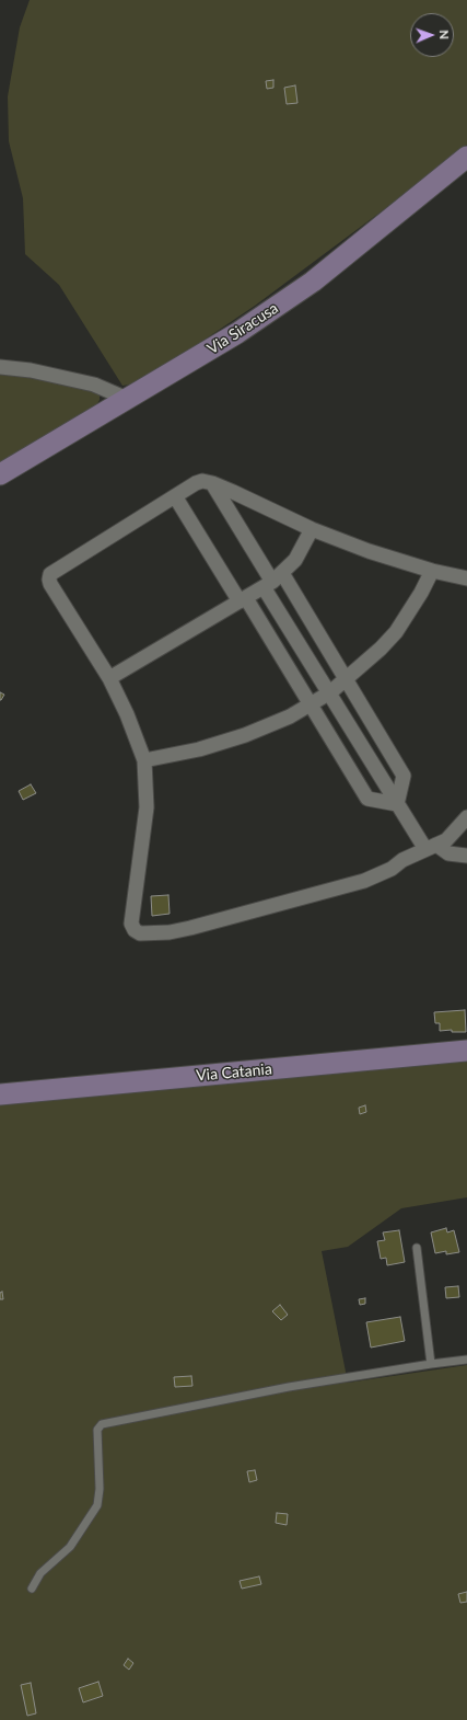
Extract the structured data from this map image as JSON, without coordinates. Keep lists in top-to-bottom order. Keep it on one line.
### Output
{"streets":{"street":["Via Siracusa","Via Catania"]},"north":"right"}
